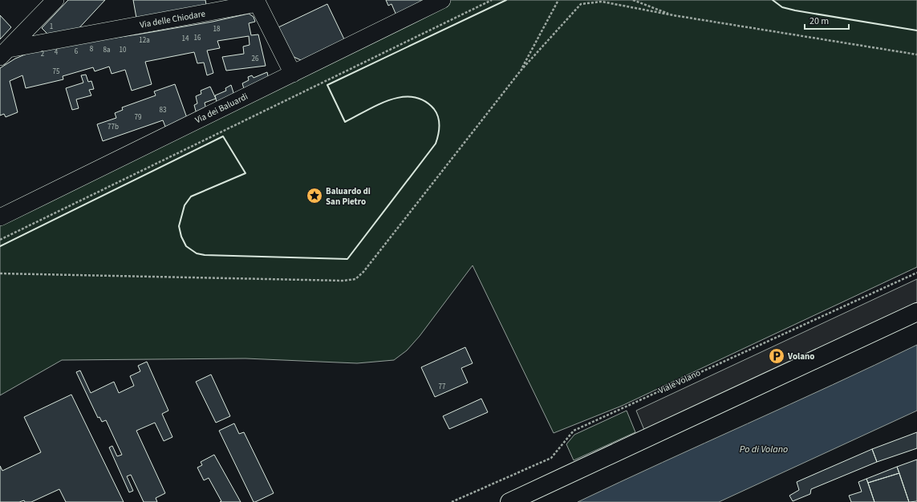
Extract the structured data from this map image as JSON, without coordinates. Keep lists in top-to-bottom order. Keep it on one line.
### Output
{"streets":{"street":["Via delle Chiodare","Via dei Baluardi"],"path":["Viale Volano"]},"crossings":[["Via delle Chiodare","Via dei Baluardi"]],"water":["Po di Volano"],"places":{"place":["Baluardo di San Pietro"],"parking":["Volano"]},"house_numbers":["1","18","16","14","12a","8","8a","10","6","4","2","26","75","83","79","77b","77"],"scale_bar":"20 m"}
